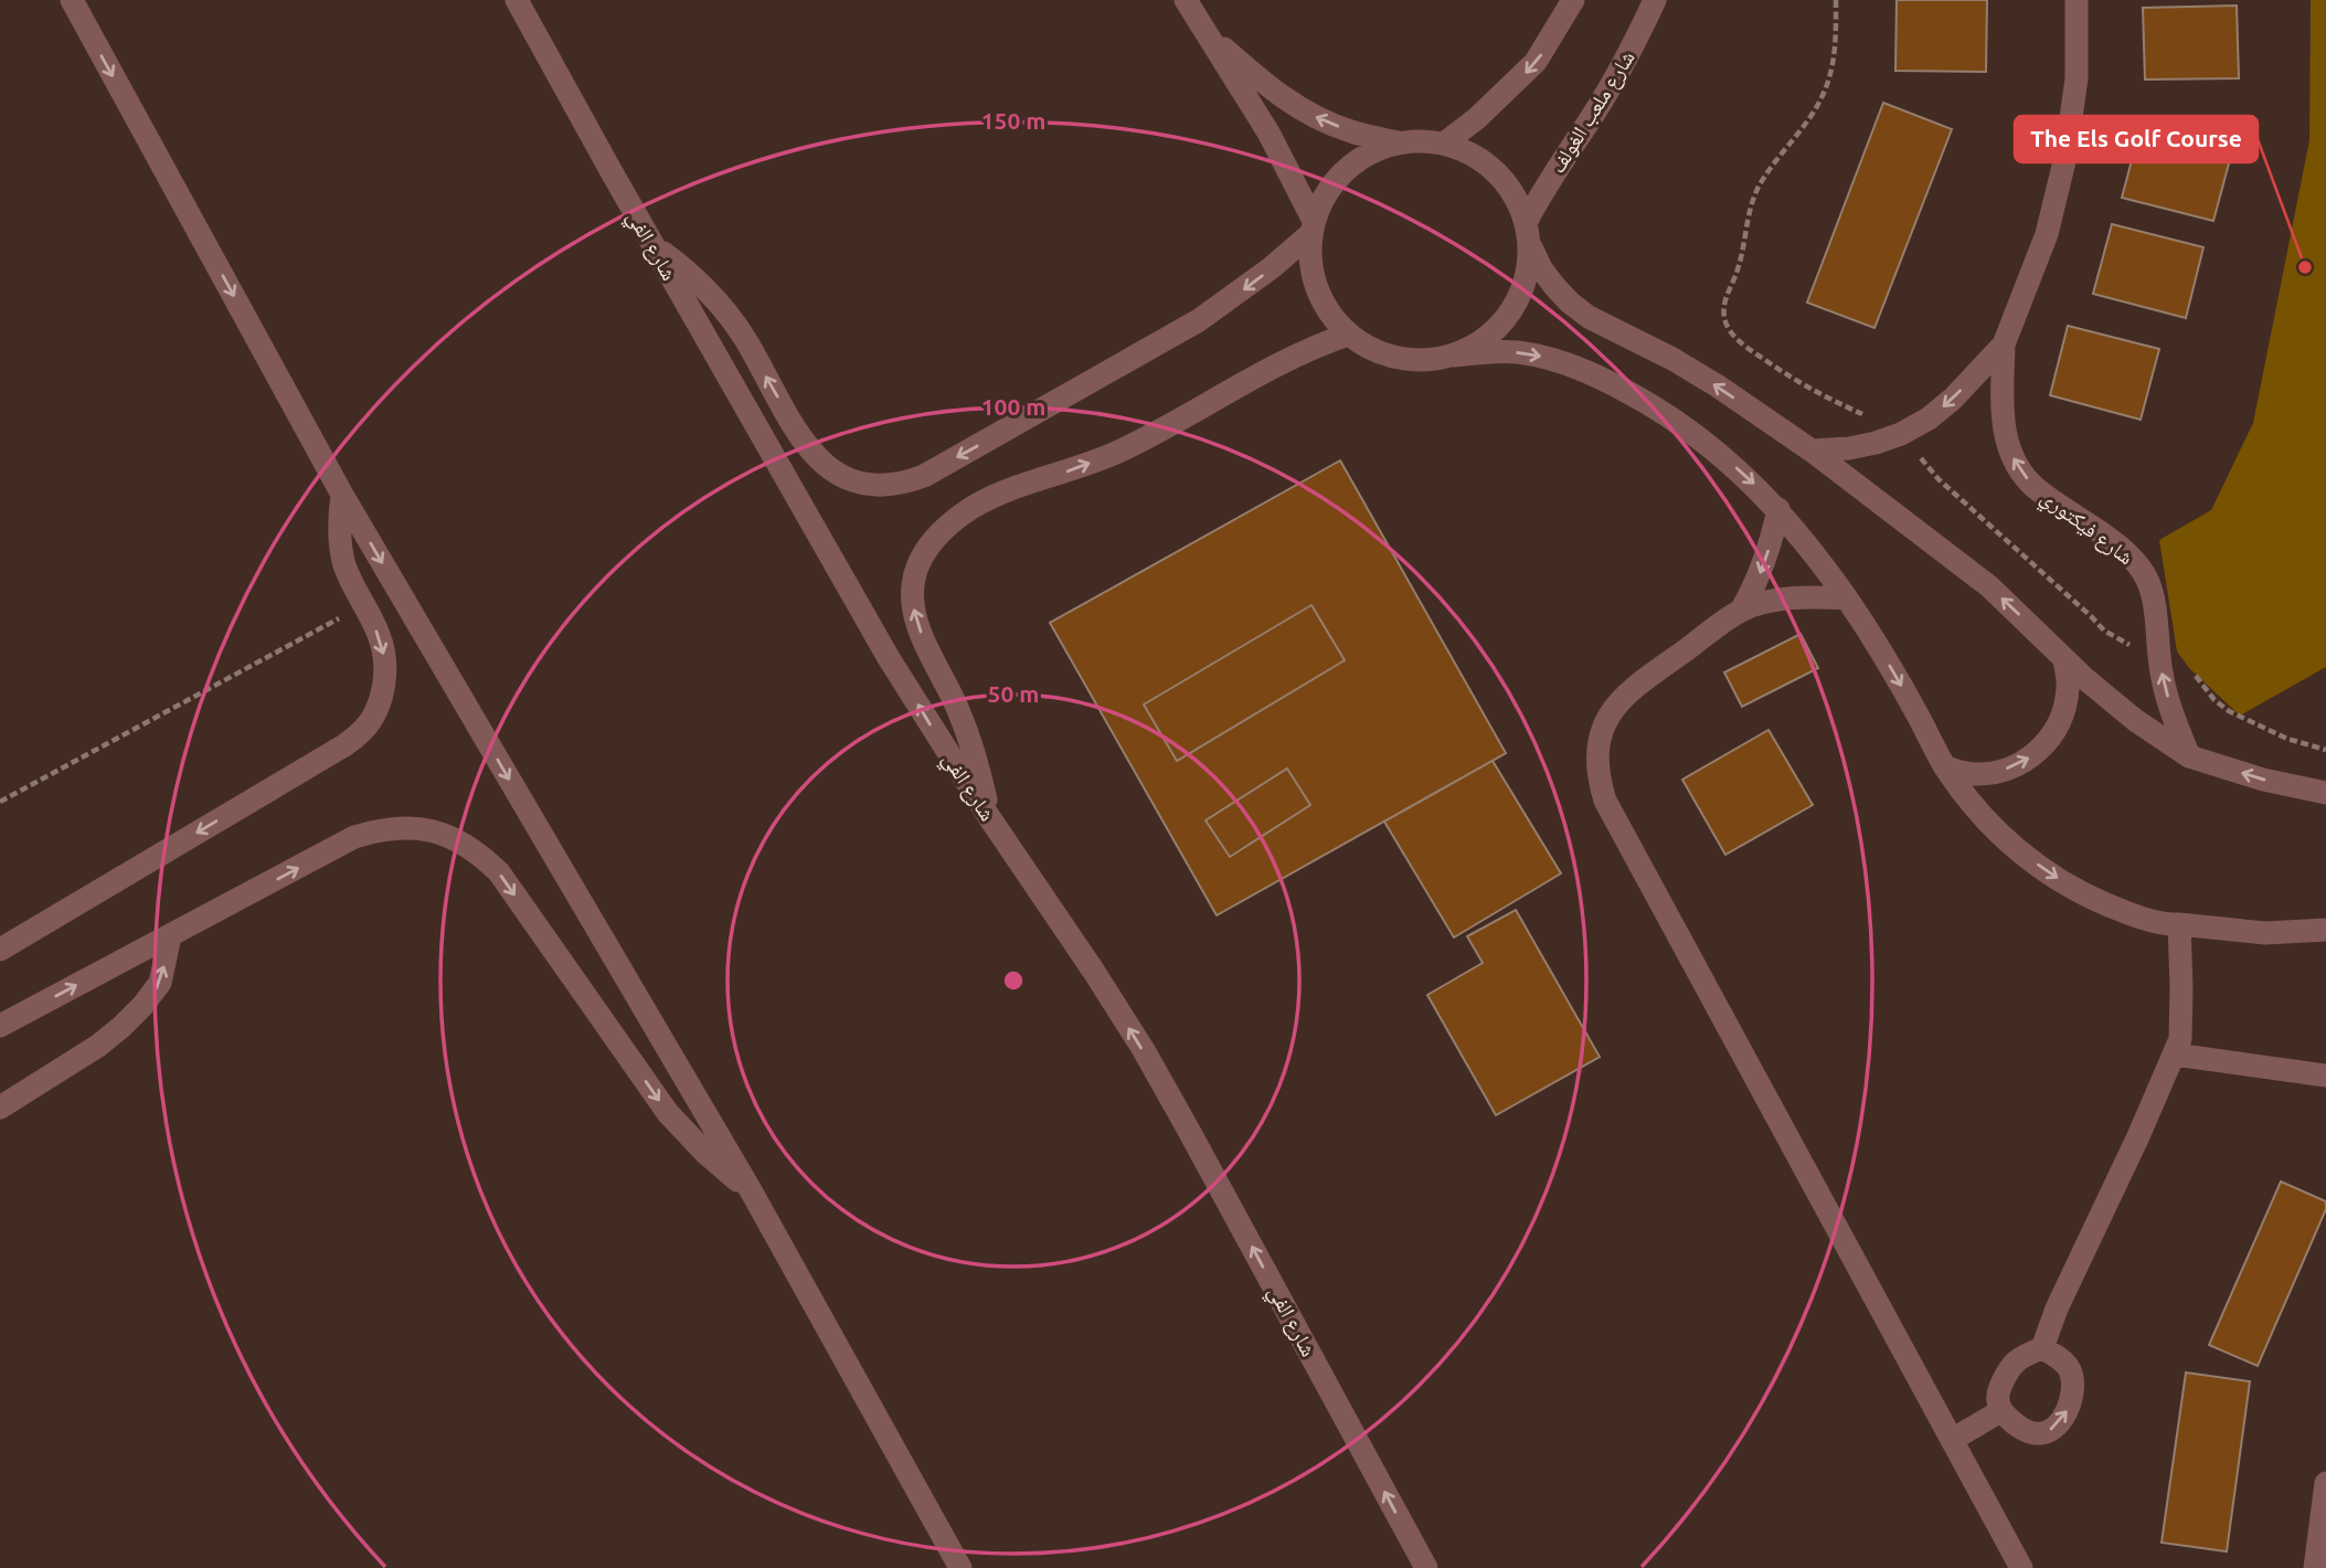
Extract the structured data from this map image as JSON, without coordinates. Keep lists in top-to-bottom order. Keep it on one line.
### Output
{"streets":{"street":["شارع ملعب الغولف","شارع الفي","شارع فيكتوري"]},"one_way":["شارع الفي"],"places":["The Els Golf Course"],"rings":["150 m","100 m","50 m"]}
